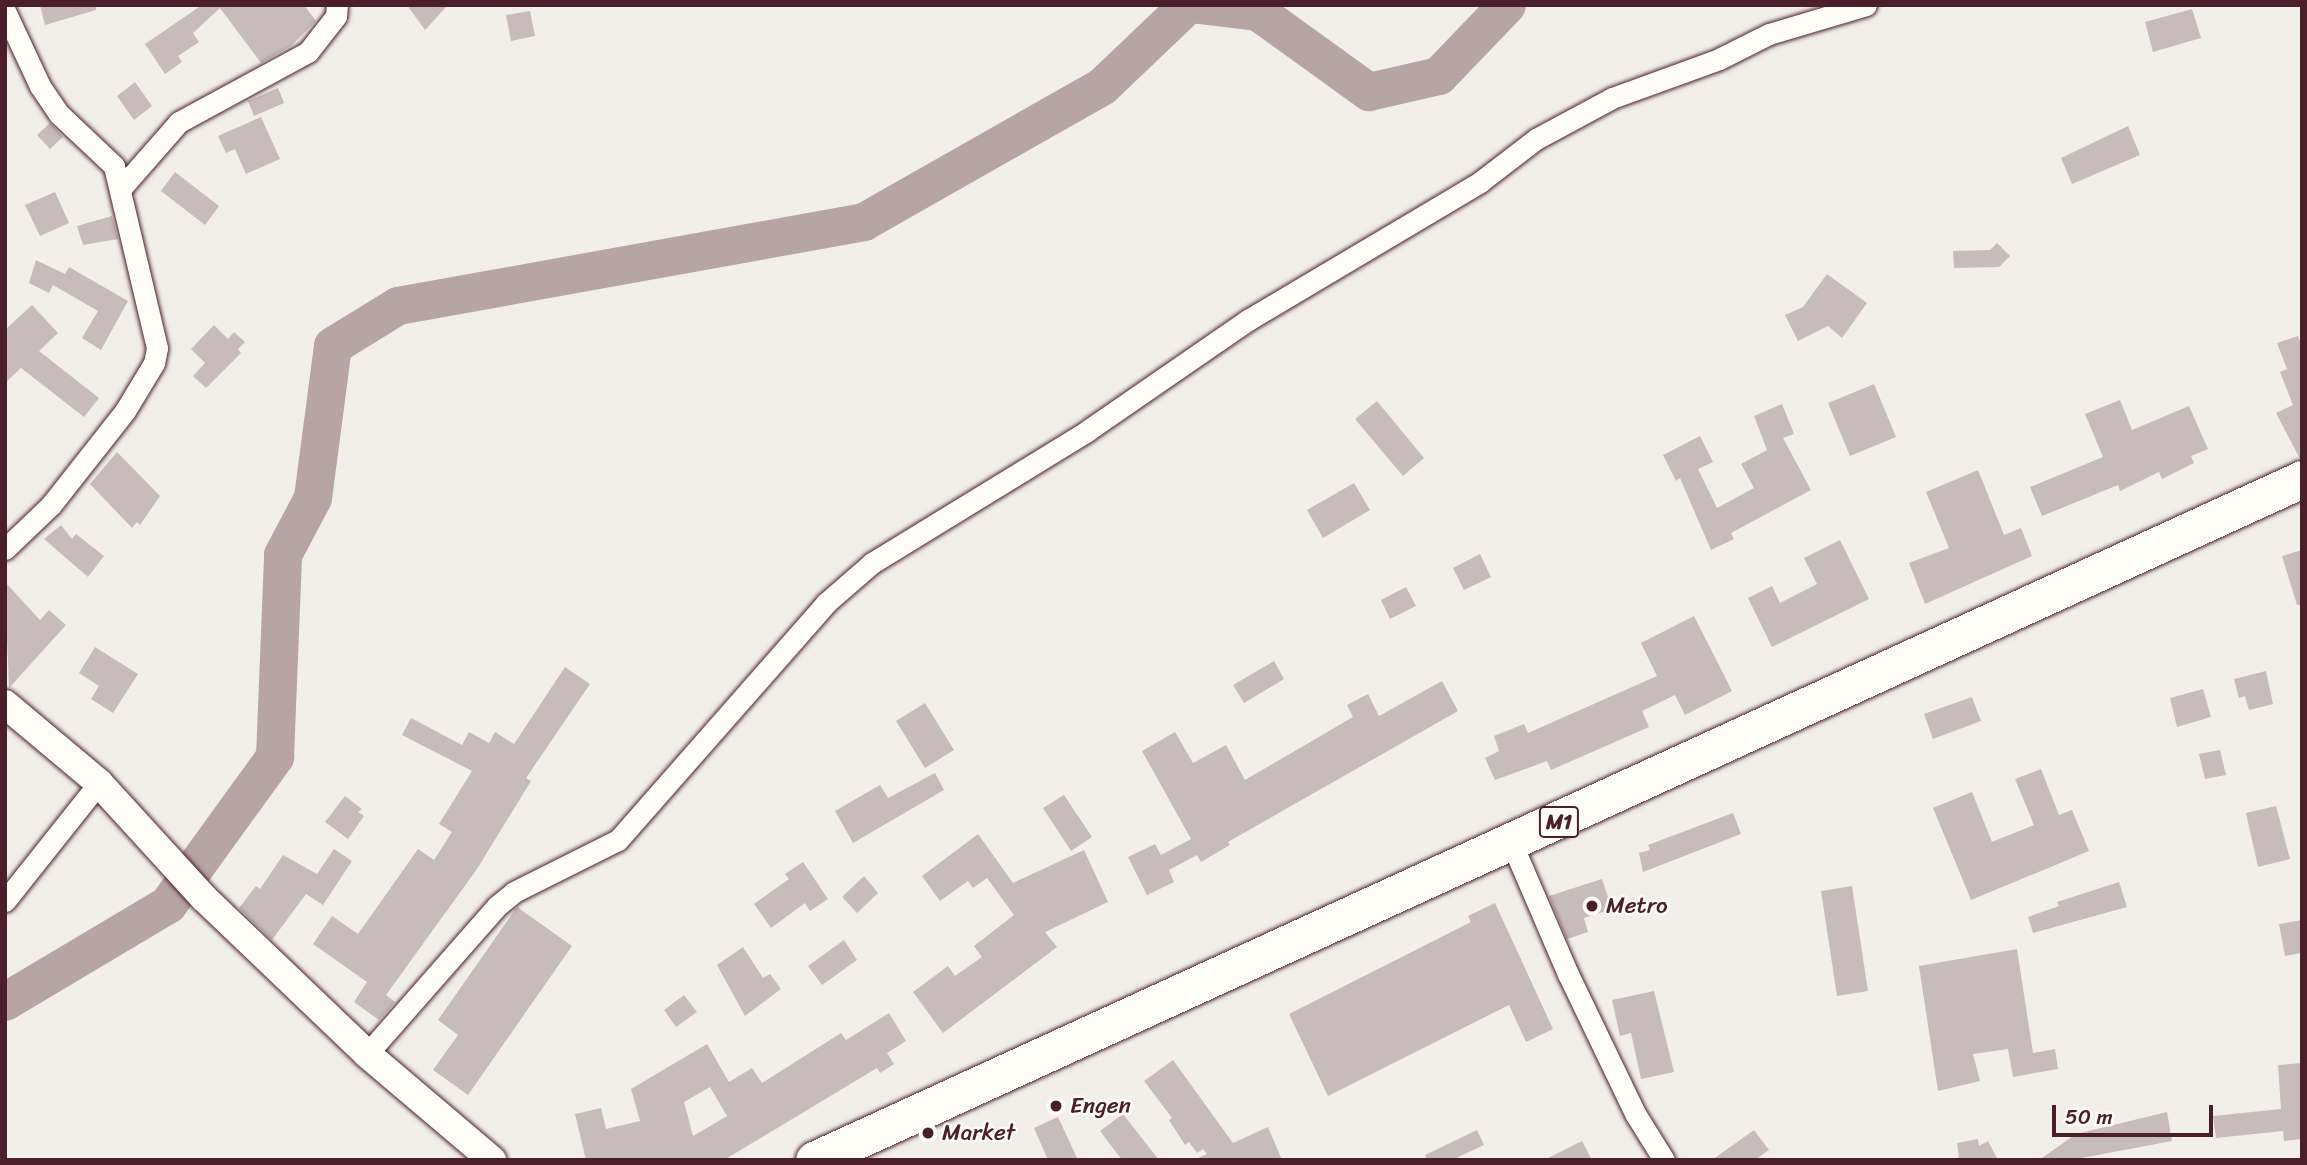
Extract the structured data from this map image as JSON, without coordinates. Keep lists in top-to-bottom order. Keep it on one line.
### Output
{"streets":{"highway":["M1"]},"places":["Metro","Engen","Market"],"scale_bar":"50 m"}
